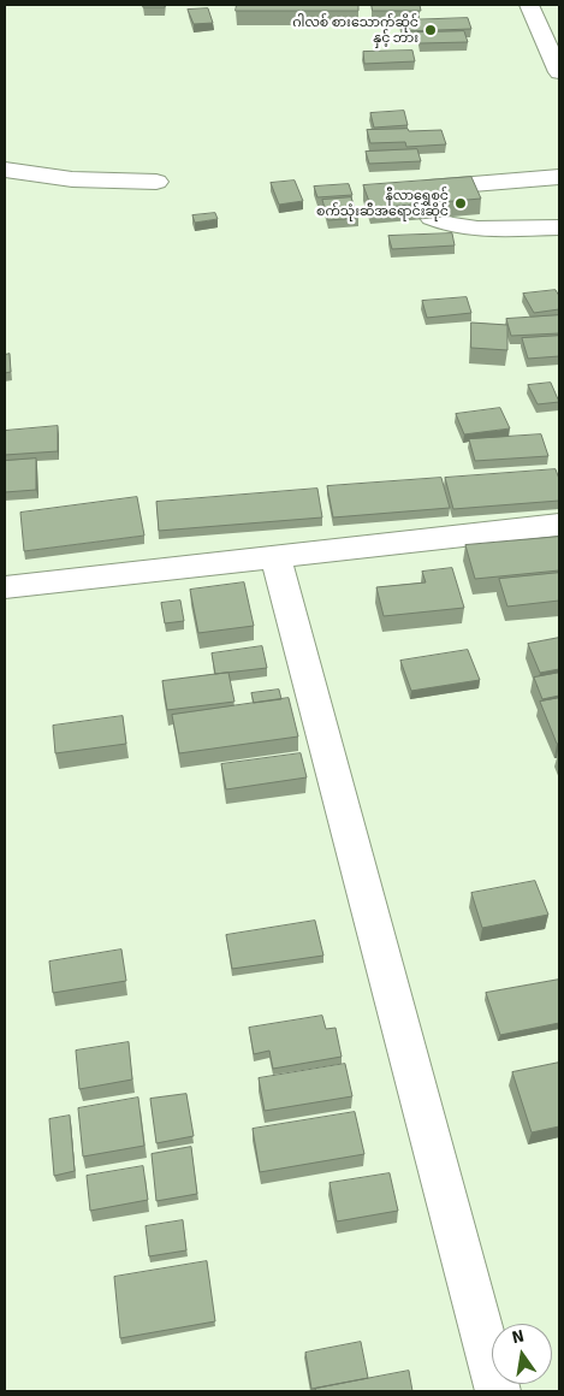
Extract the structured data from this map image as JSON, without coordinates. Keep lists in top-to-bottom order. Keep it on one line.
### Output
{"places":["ဂါလစ် စားသောက်ဆိုင် နှင့် ဘား","နီလာရွှေစင် စက်သုံးဆီအရောင်းဆိုင်"],"north":"top"}
